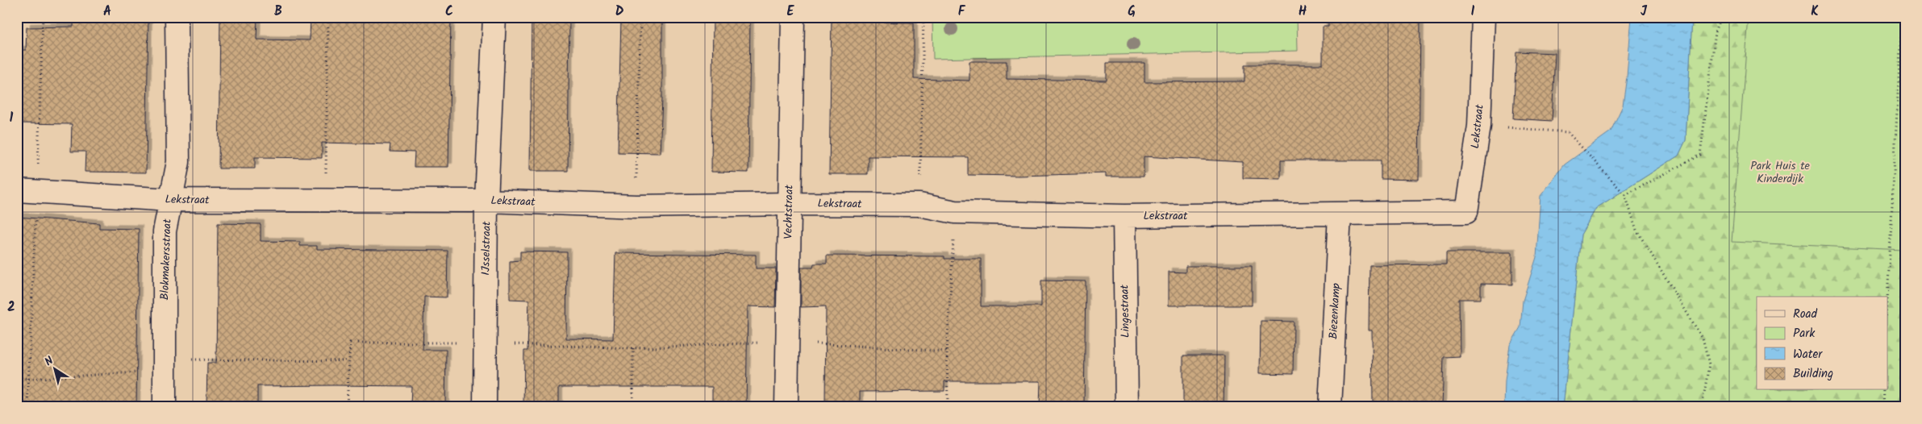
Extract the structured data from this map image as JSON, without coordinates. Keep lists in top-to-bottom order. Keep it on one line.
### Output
{"streets":{"street":["Lekstraat","Vechtstraat","IJsselstraat","Blokmakersstraat","Lingestraat","Biezenkamp"]},"crossings":[["Lekstraat","Vechtstraat"],["Lekstraat","IJsselstraat"],["Lekstraat","Blokmakersstraat"],["Lekstraat","Lingestraat"],["Lekstraat","Biezenkamp"]],"parks":["Park Huis te Kinderdijk"],"legend":["Road","Park","Water","Building"],"north":"top left","grid":{"columns":["A","B","C","D","E","F","G","H","I","J","K"],"rows":["1","2"]}}
